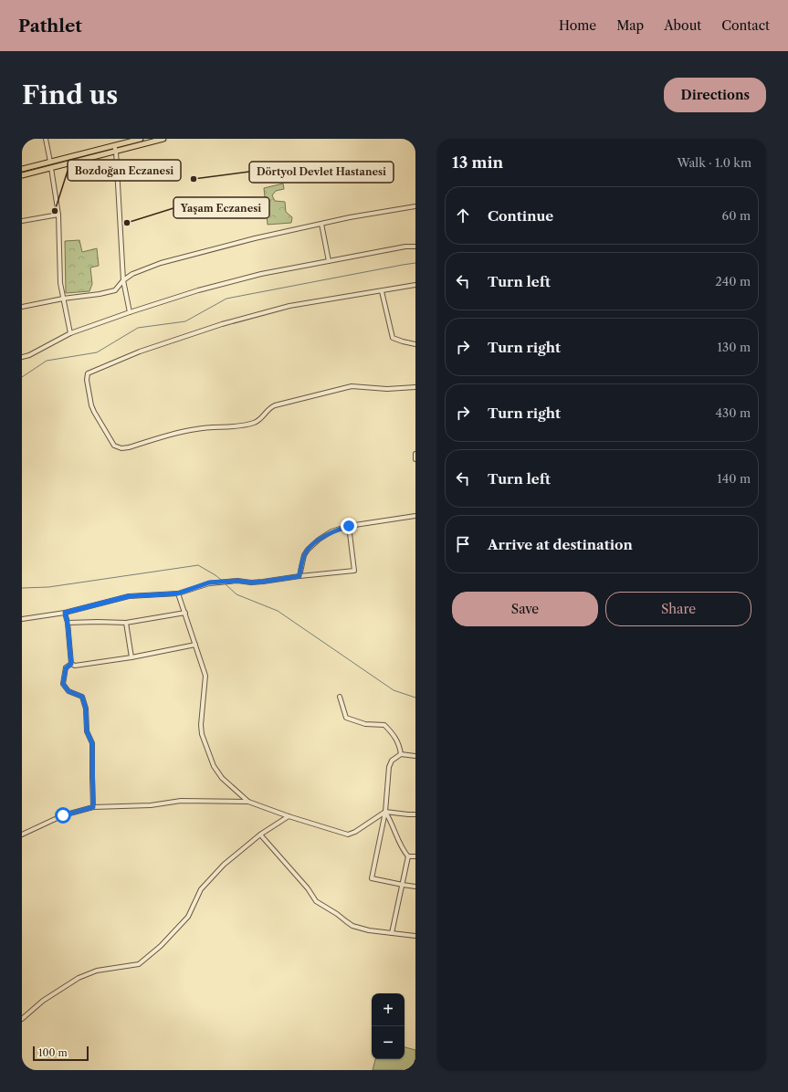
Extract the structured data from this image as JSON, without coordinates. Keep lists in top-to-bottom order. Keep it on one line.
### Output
{"places":["Dörtyol Devlet Hastanesi","Bozdoğan Eczanesi","Yaşam Eczanesi"],"scale_bar":"100 m","page":{"header":"Pathlet","nav":["Home","Map","About","Contact"],"buttons":["Directions",["Save","Share"]],"title":"Find us","heading":["13 min","Walk · 1.0 km"],"list":[["Continue","60 m"],["Turn left","240 m"],["Turn right","130 m"],["Turn right","430 m"],["Turn left","140 m"],"Arrive at destination"],"map_buttons":["+","−"],"scale":"100 m"}}
